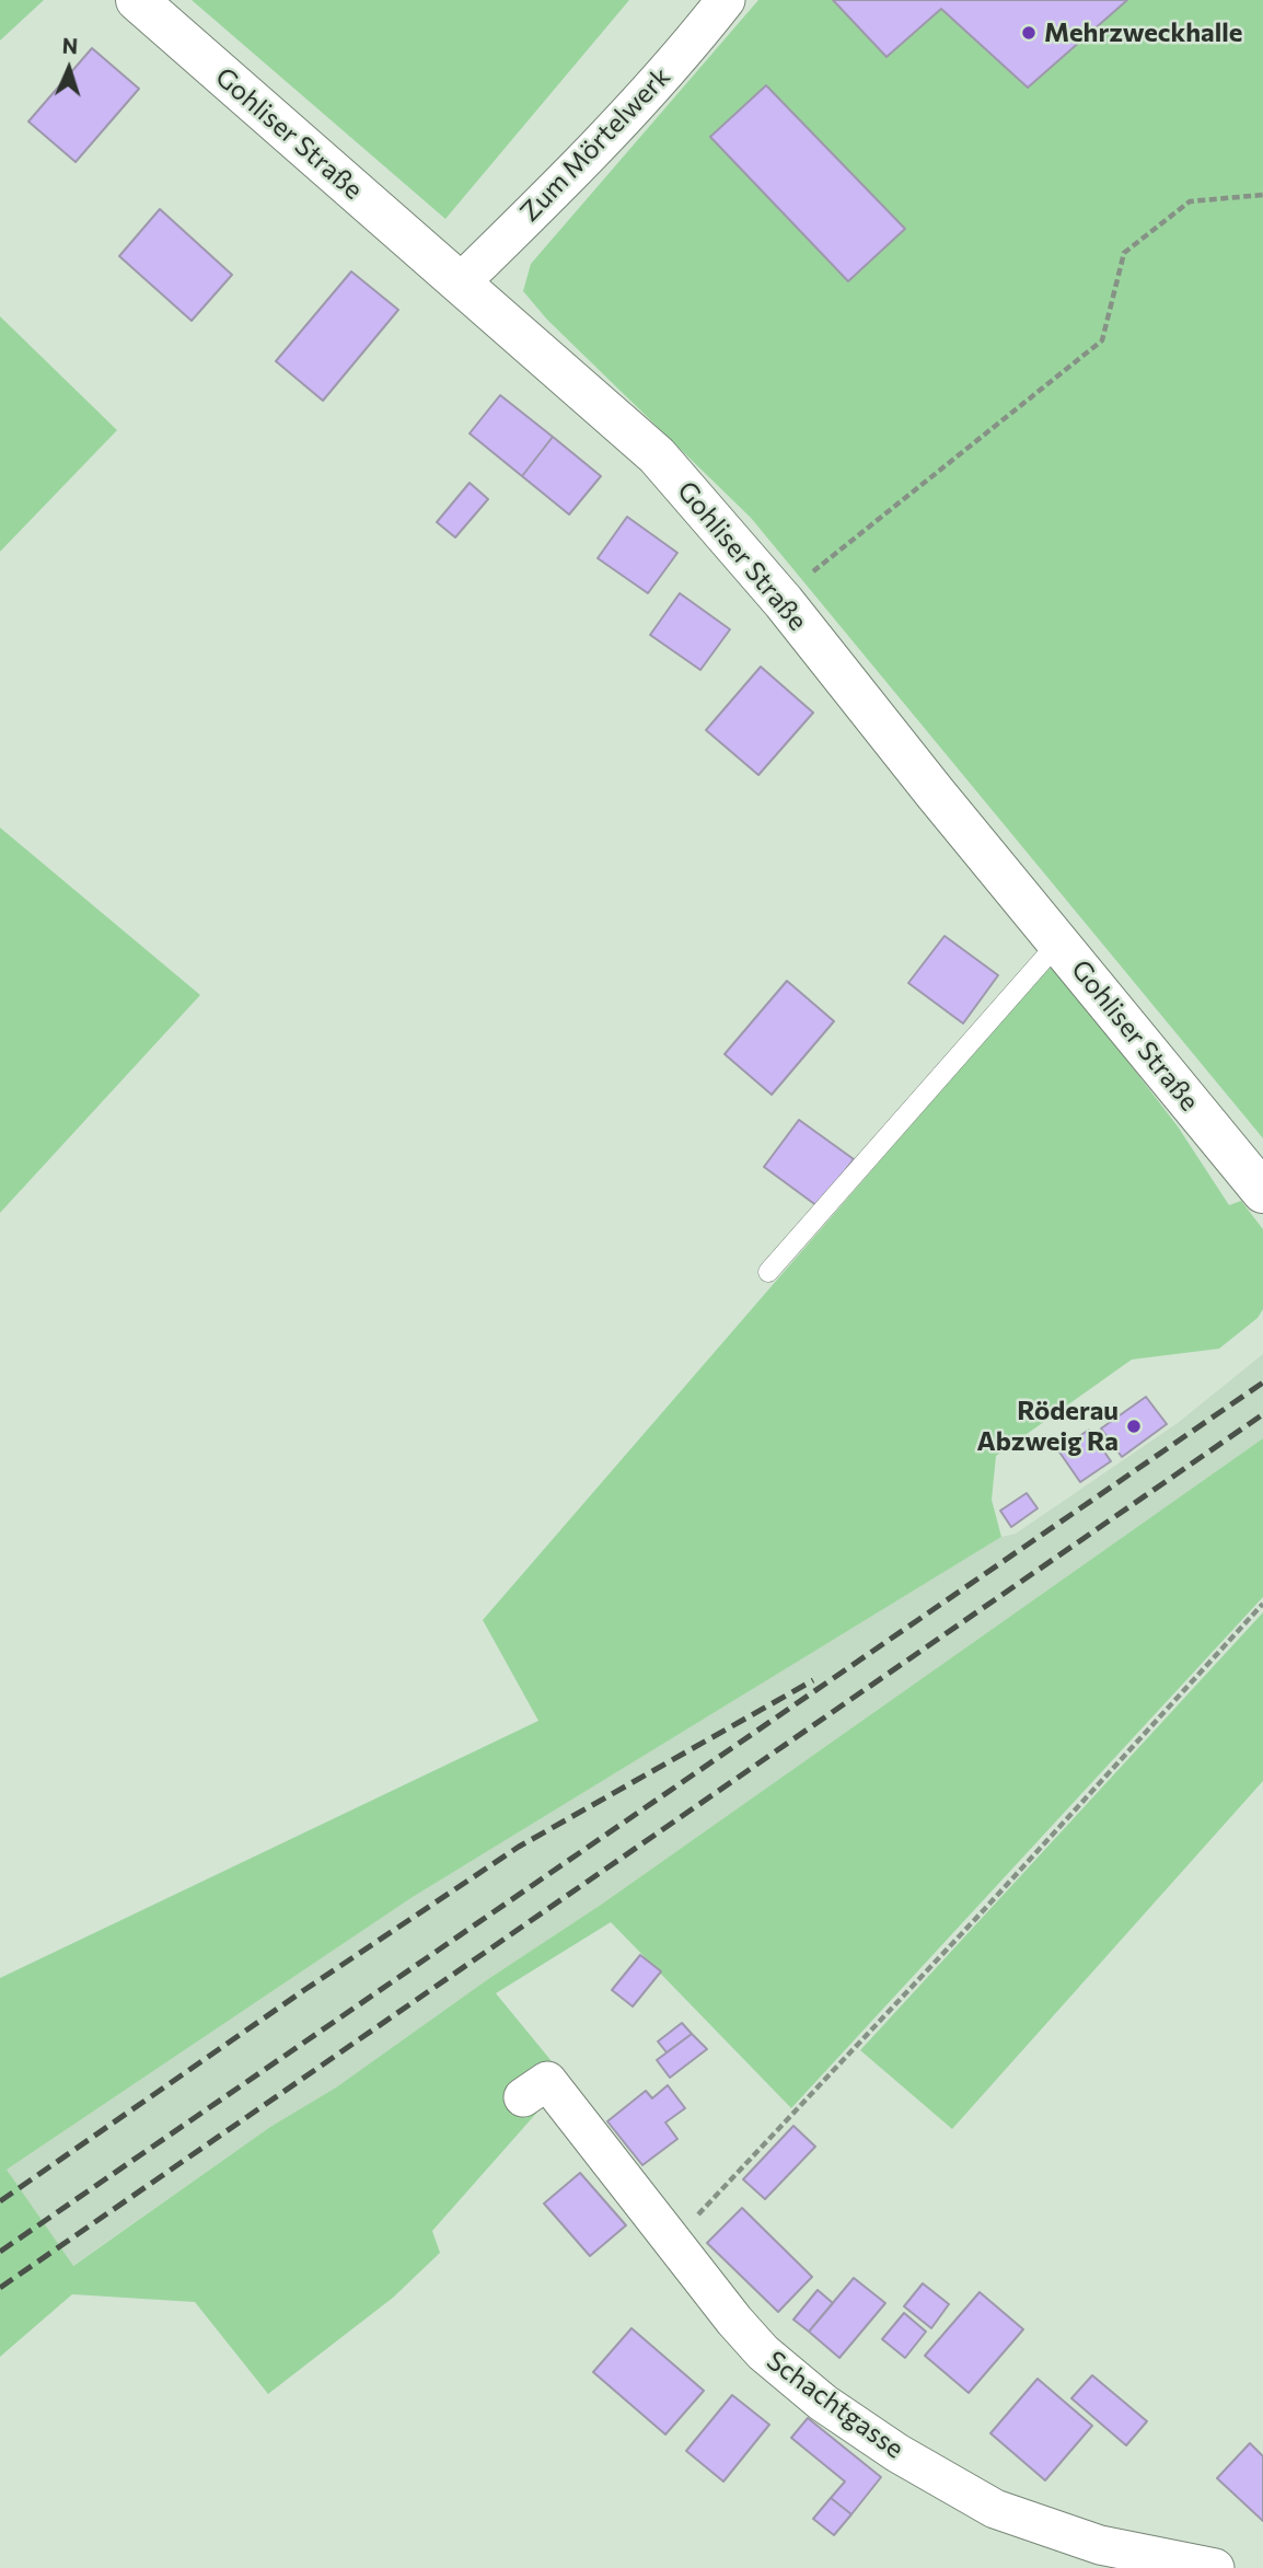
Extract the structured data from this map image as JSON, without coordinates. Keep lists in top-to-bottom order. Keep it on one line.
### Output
{"streets":{"street":["Gohliser Straße","Zum Mörtelwerk","Schachtgasse"]},"crossings":[["Gohliser Straße","Zum Mörtelwerk"]],"places":["Mehrzweckhalle","Röderau Abzweig Ra"],"north":"top"}
